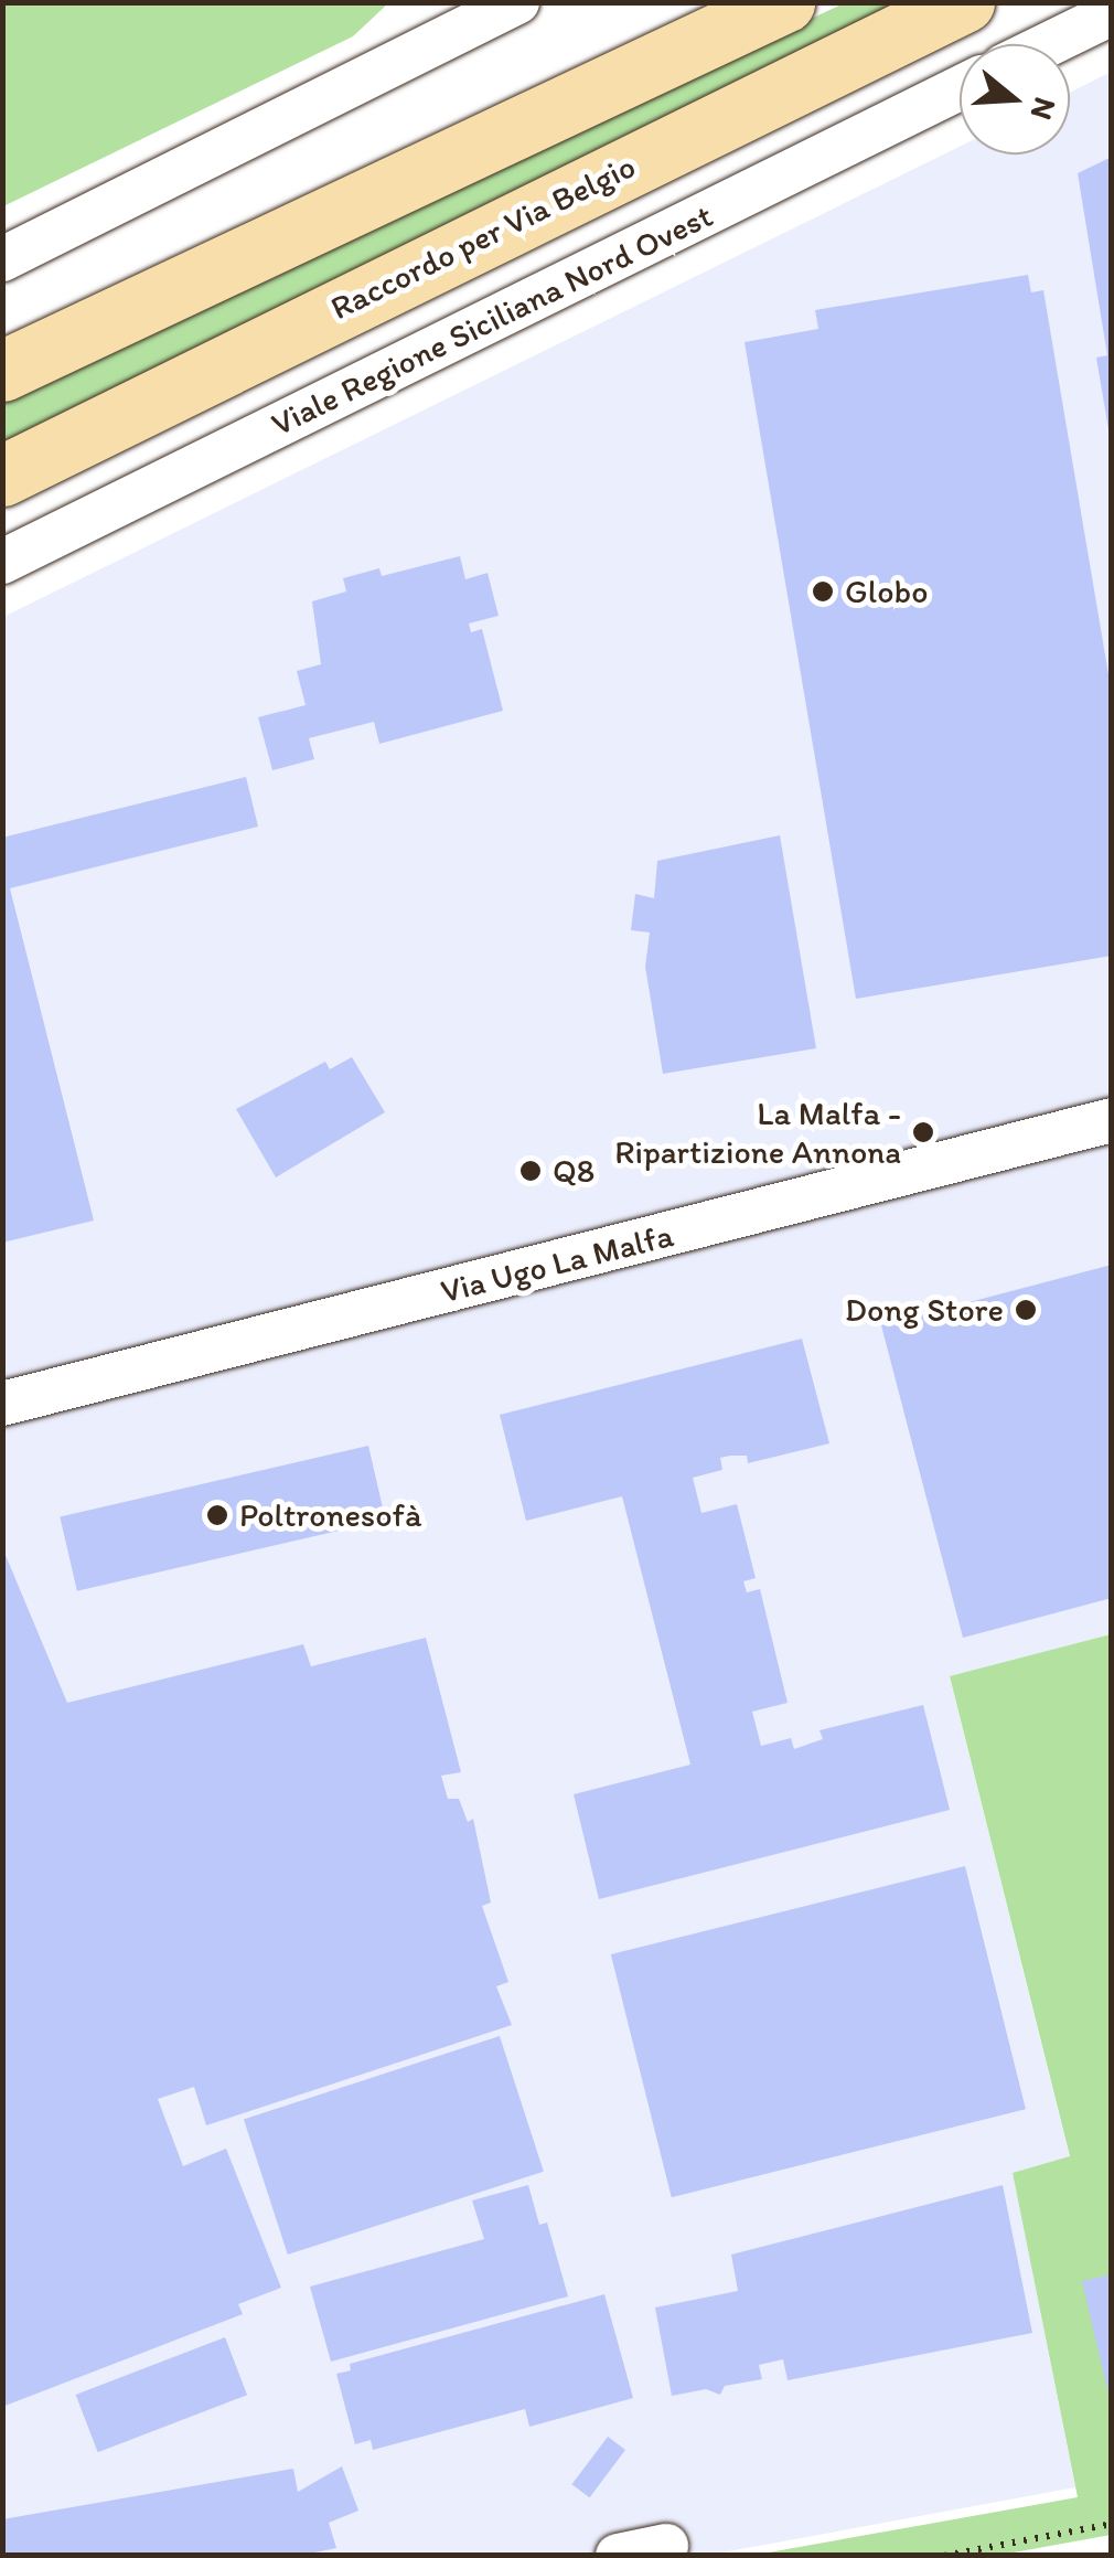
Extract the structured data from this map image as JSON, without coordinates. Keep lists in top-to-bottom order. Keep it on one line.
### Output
{"streets":{"highway":["Raccordo per Via Belgio"],"street":["Viale Regione Siciliana Nord Ovest","Via Ugo La Malfa"]},"places":["Globo","La Malfa - Ripartizione Annona","Q8","Dong Store","Poltronesofà"],"north":"right"}
